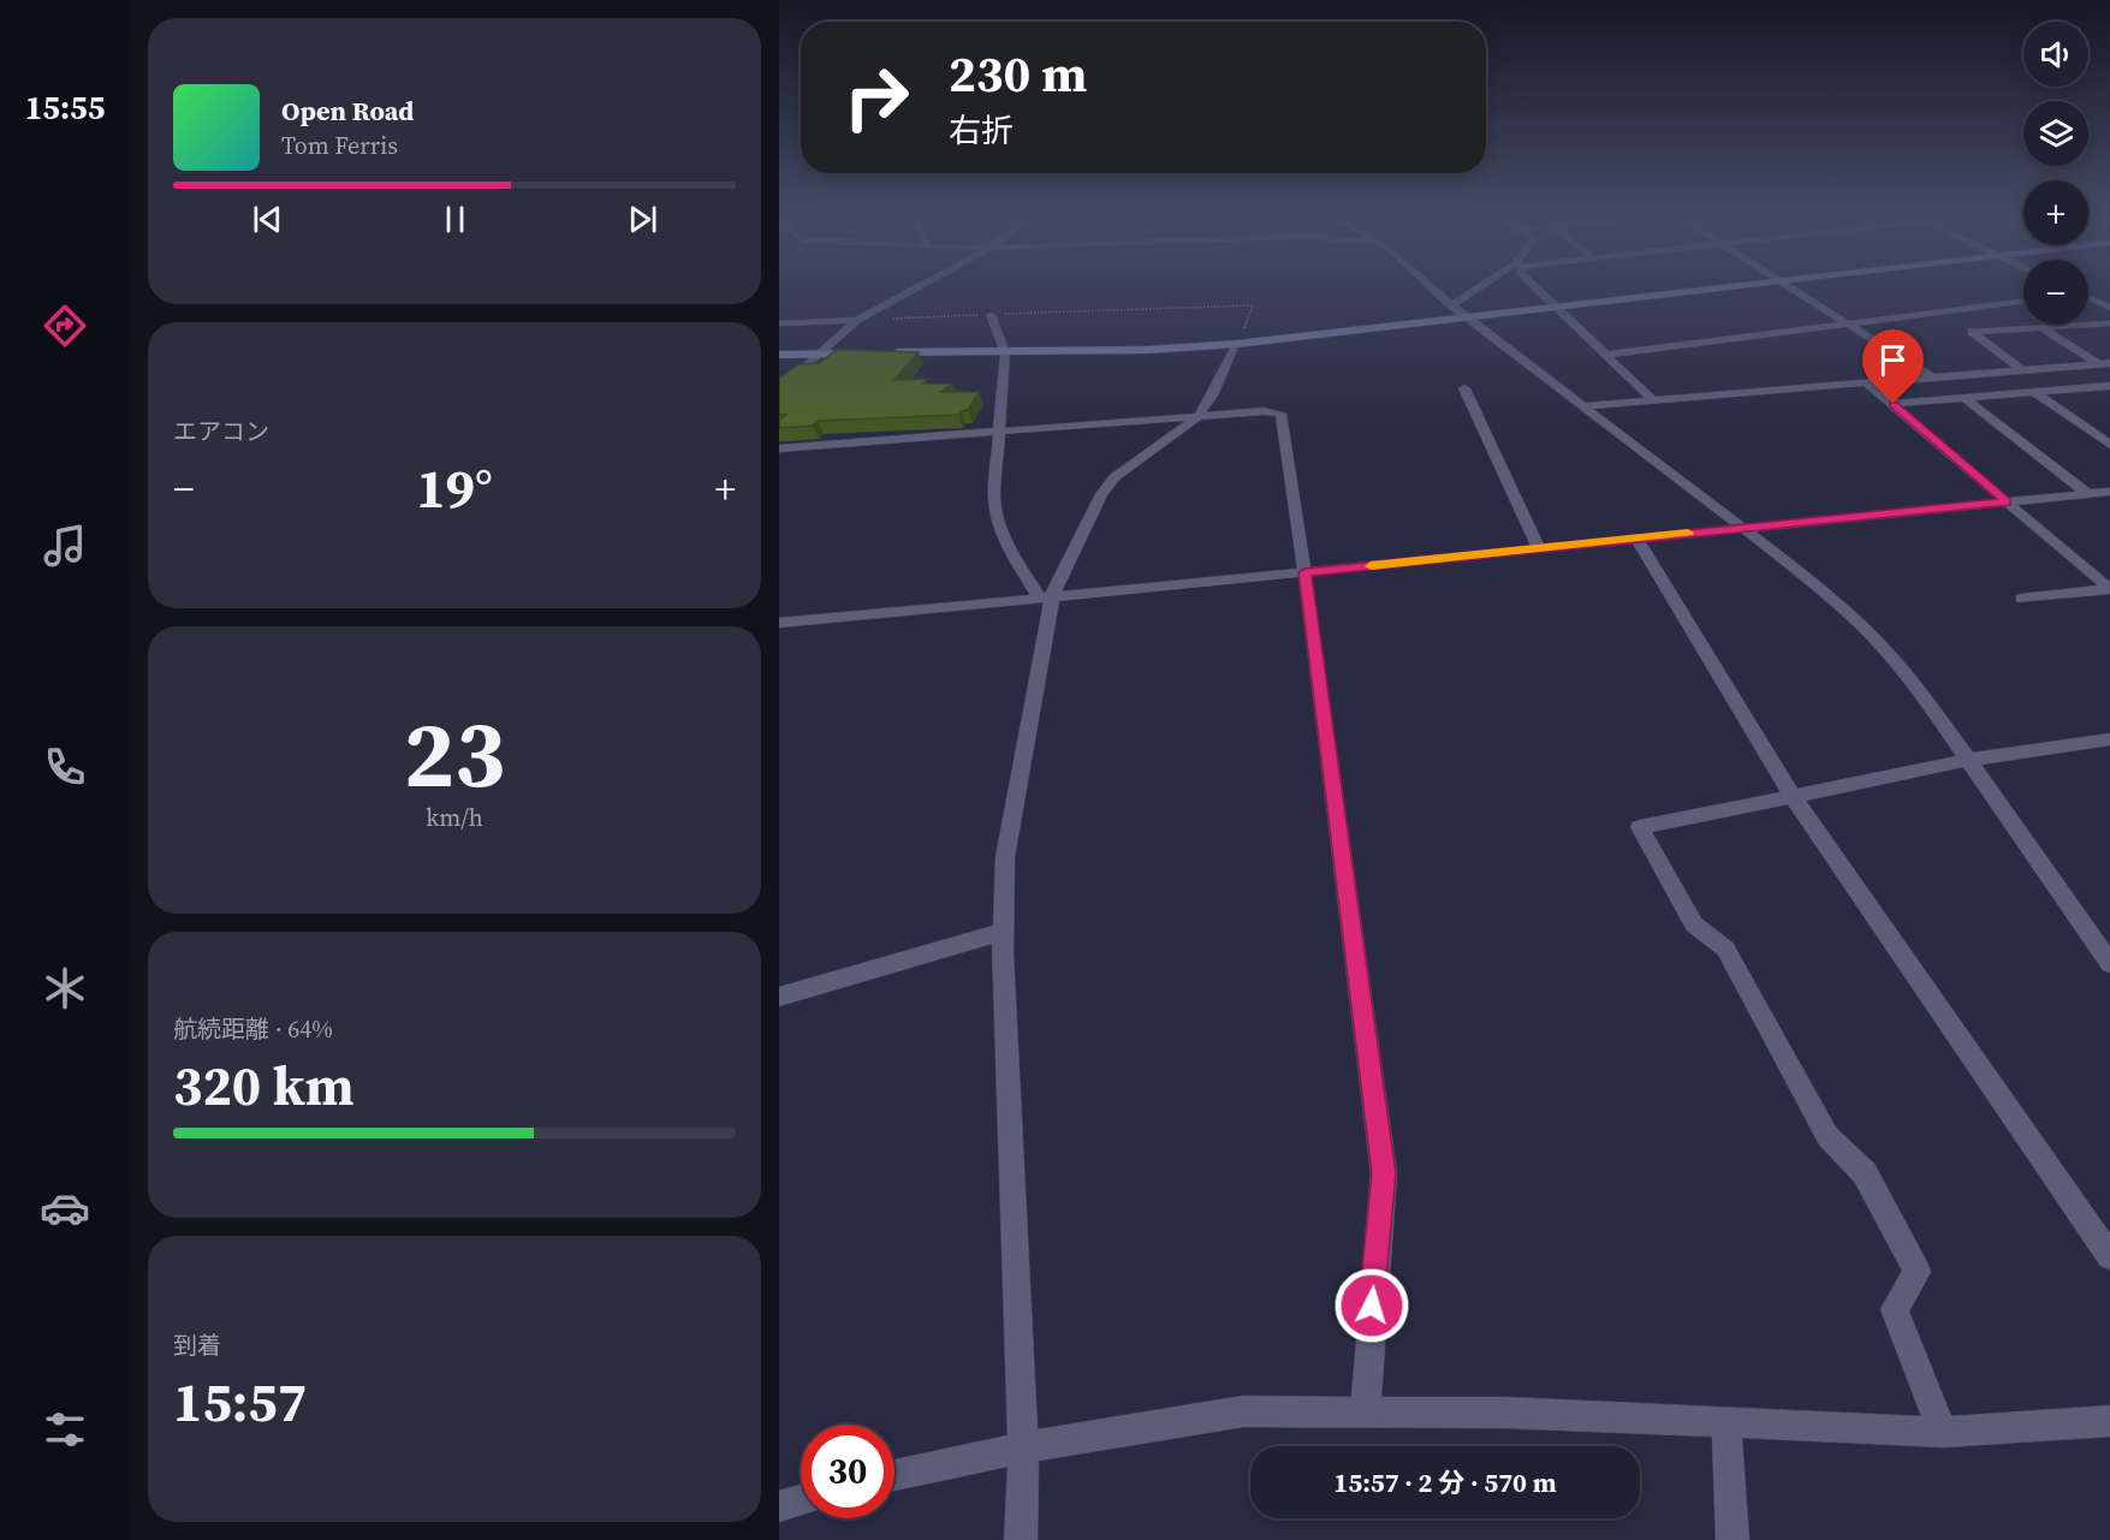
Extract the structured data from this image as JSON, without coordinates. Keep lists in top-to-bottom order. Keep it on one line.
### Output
{"page":{"tabs":"15:55","map_buttons":["+","−"],"turn":["230 m","右折"],"song":["Open Road","Tom Ferris"],"tile":["エアコン",["23","km/h"],["航続距離 · 64%","320 km"],["到着","15:57"]],"heat":["−","19°","+"],"limit":"30","trip":"15:57 · 2 分 · 570 m"}}
